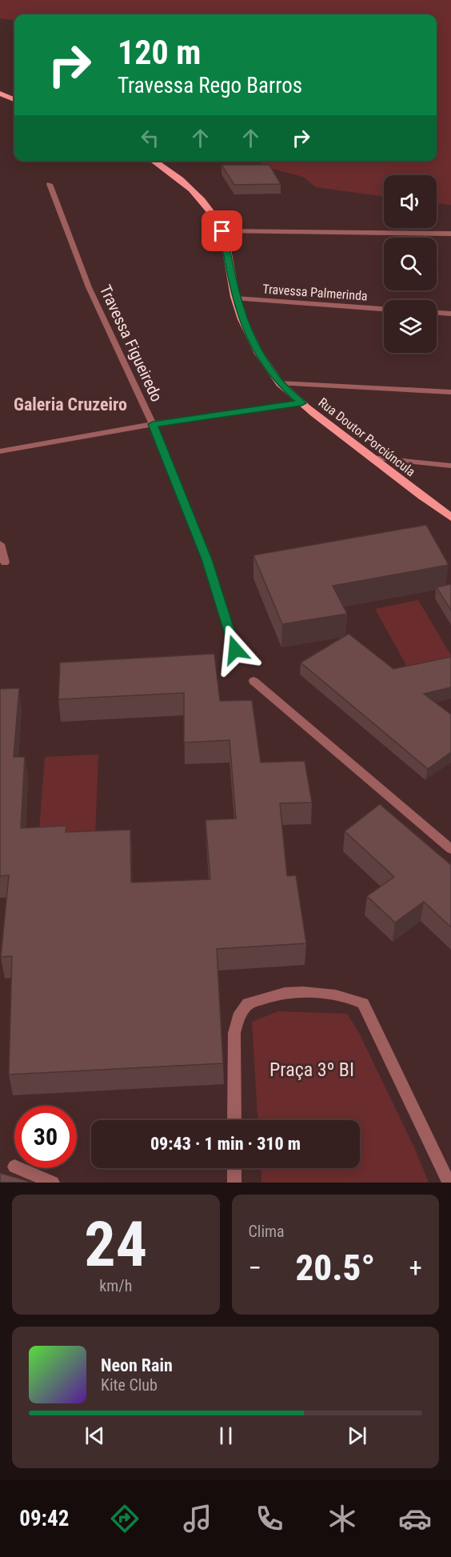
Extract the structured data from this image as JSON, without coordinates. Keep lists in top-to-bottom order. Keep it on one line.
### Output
{"streets":{"main road":["Rua Doutor Porciúncula"],"street":["Travessa Palmerinda","Travessa Figueiredo"]},"crossings":[["Travessa Palmerinda","Rua Doutor Porciúncula"]],"districts":["Galeria Cruzeiro"],"parks":["Praça 3º BI"],"page":{"turn":["120 m","Travessa Rego Barros"],"limit":"30","trip":"09:43 · 1 min · 310 m","tile":[["24","km/h"],"Clima"],"heat":["−","20.5°","+"],"song":["Neon Rain","Kite Club"],"tabs":"09:42"}}
